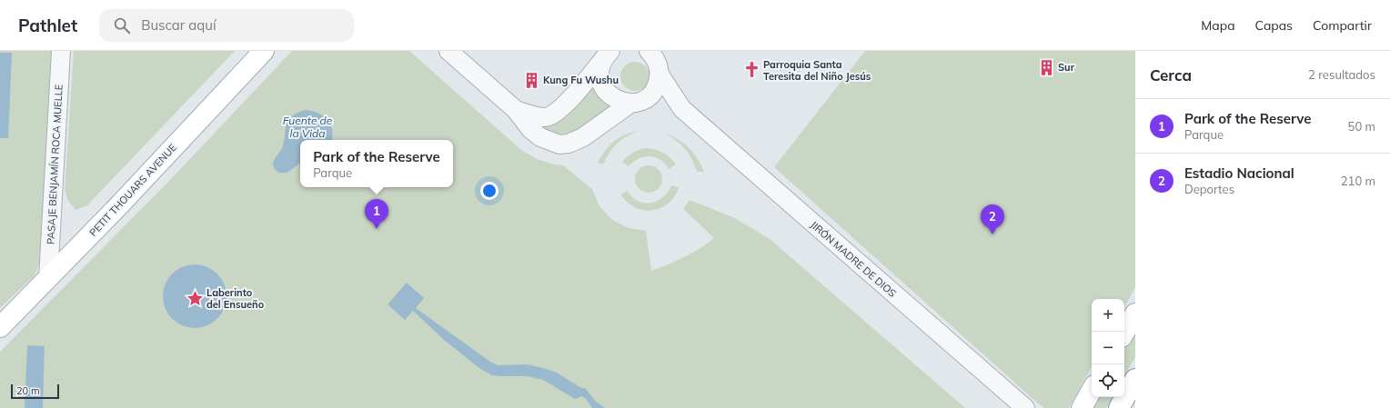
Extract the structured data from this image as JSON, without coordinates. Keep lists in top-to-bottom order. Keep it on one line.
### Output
{"streets":{"main road":["PETIT THOUARS AVENUE"],"street":["PASAJE BENJAMÍN ROCA MUELLE","JIRÓN MADRE DE DIOS"]},"crossings":[["PASAJE BENJAMÍN ROCA MUELLE","PETIT THOUARS AVENUE"]],"water":["Fuente de la Vida"],"places":{"building":["Sur","Kung Fu Wushu"],"church":["Parroquia Santa Teresita del Niño Jesús"],"place":["Laberinto del Ensueño"]},"scale_bar":"20 m","page":{"header":"Pathlet","search":"Buscar aquí","nav":["Mapa","Capas","Compartir"],"heading":["Cerca","2 resultados"],"list":[{"mark":"1","name":"Park of the Reserve","note":"Parque","value":"50 m"},{"mark":"2","name":"Estadio Nacional","note":"Deportes","value":"210 m"}],"popup":["Park of the Reserve","Parque"],"pins":["1","2"],"map_buttons":["+","−"],"scale":"20 m"}}
